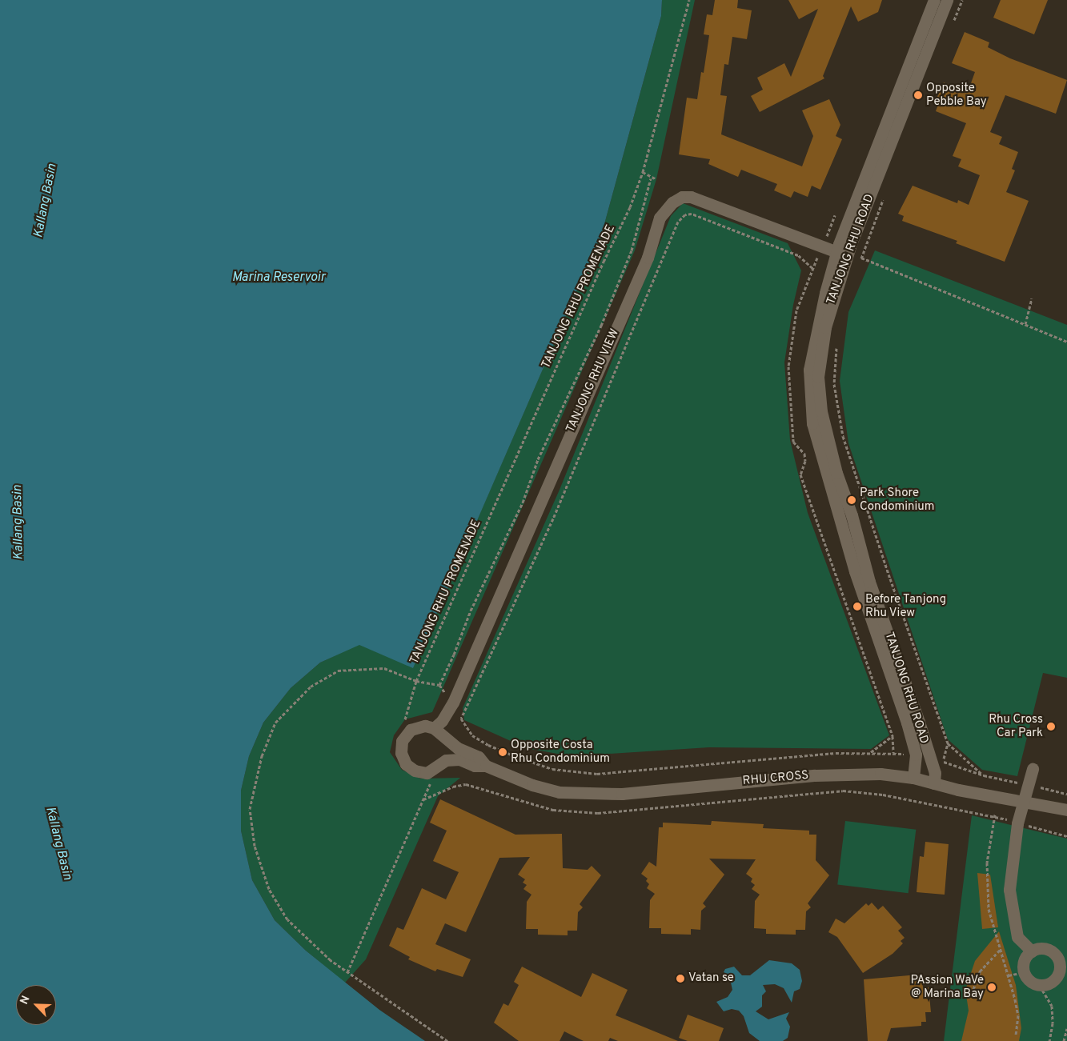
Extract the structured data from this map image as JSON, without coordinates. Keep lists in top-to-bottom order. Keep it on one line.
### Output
{"streets":{"street":["TANJONG RHU ROAD","TANJONG RHU VIEW","RHU CROSS"],"path":["TANJONG RHU PROMENADE"]},"crossings":[["TANJONG RHU ROAD","TANJONG RHU VIEW"],["TANJONG RHU ROAD","RHU CROSS"],["TANJONG RHU VIEW","RHU CROSS"]],"water":["Kallang Basin","Marina Reservoir"],"places":["Opposite Pebble Bay","Park Shore Condominium","Before Tanjong Rhu View","Rhu Cross Car Park","Opposite Costa Rhu Condominium","Vatan se","PAssion WaVe @ Marina Bay"],"north":"top left"}
